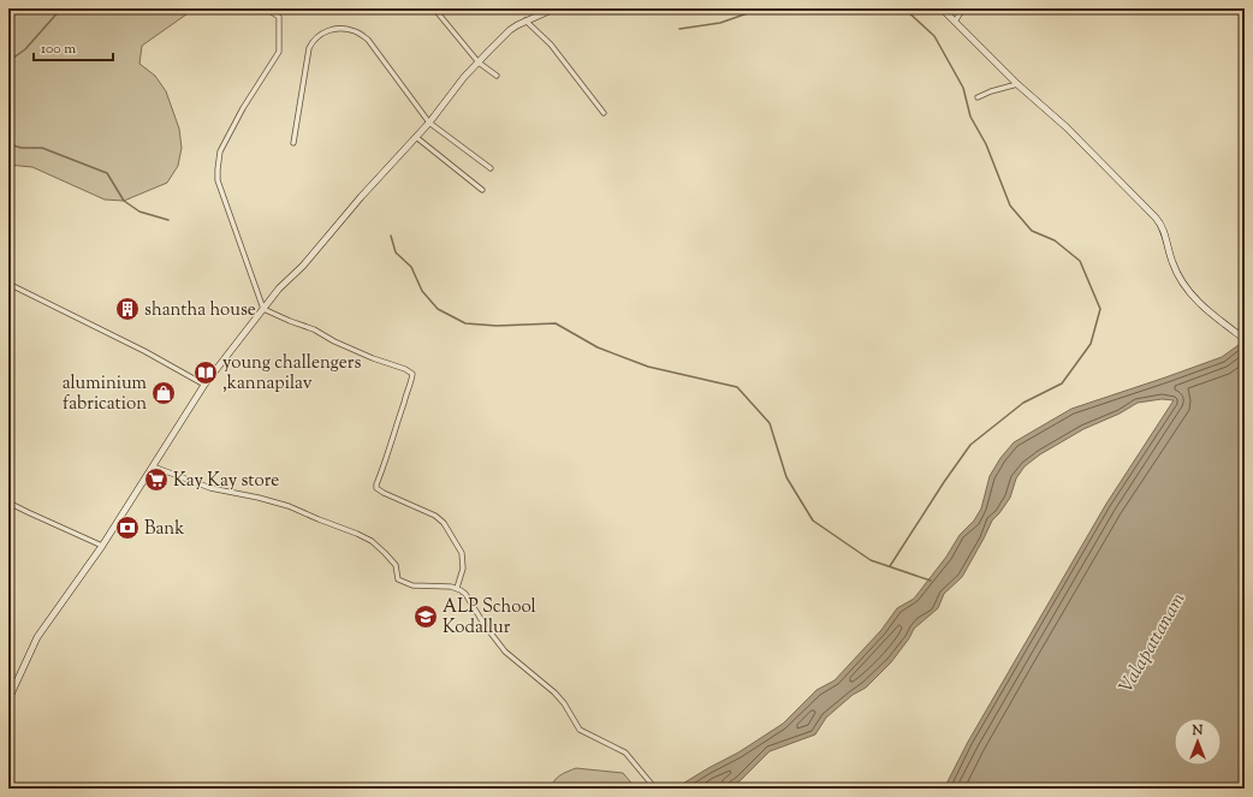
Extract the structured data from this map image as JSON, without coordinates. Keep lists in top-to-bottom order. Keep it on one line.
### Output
{"water":["Valapattanam"],"places":{"building":["shantha house"],"library":["young challengers ,kannapilav"],"shop":["aluminium fabrication"],"supermarket":["Kay Kay store"],"bank":["Bank"],"school or university":["ALP School Kodallur"]},"scale_bar":"100 m","north":"top"}
